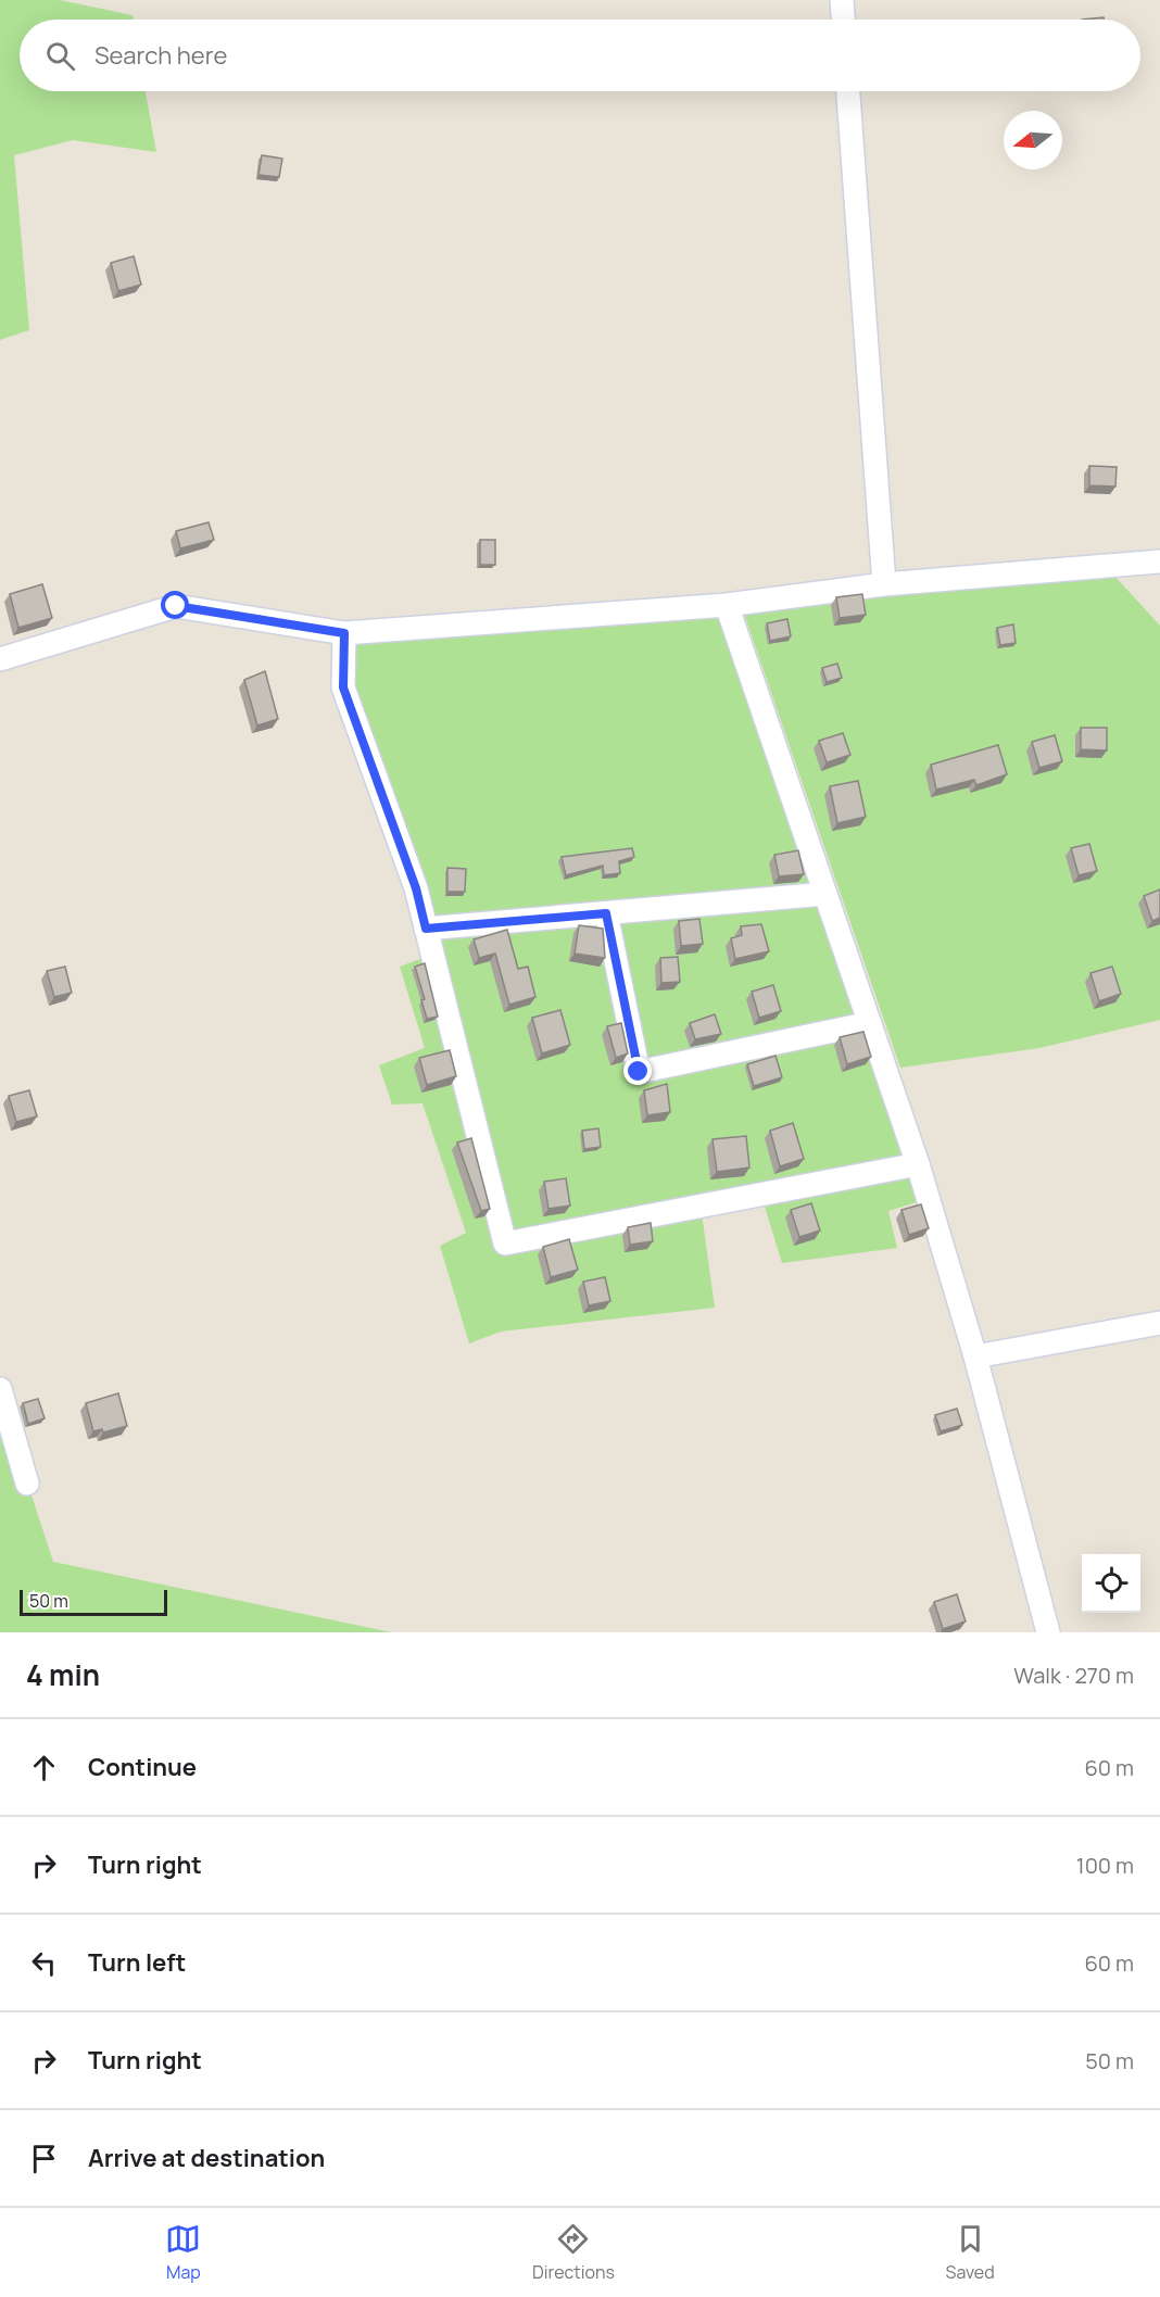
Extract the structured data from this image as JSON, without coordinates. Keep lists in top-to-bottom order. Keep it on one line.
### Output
{"scale_bar":"50 m","north":"left","page":{"search":"Search here","scale":"50 m","heading":["4 min","Walk · 270 m"],"list":[["Continue","60 m"],["Turn right","100 m"],["Turn left","60 m"],["Turn right","50 m"],"Arrive at destination"],"nav":["Map","Directions","Saved"]}}
